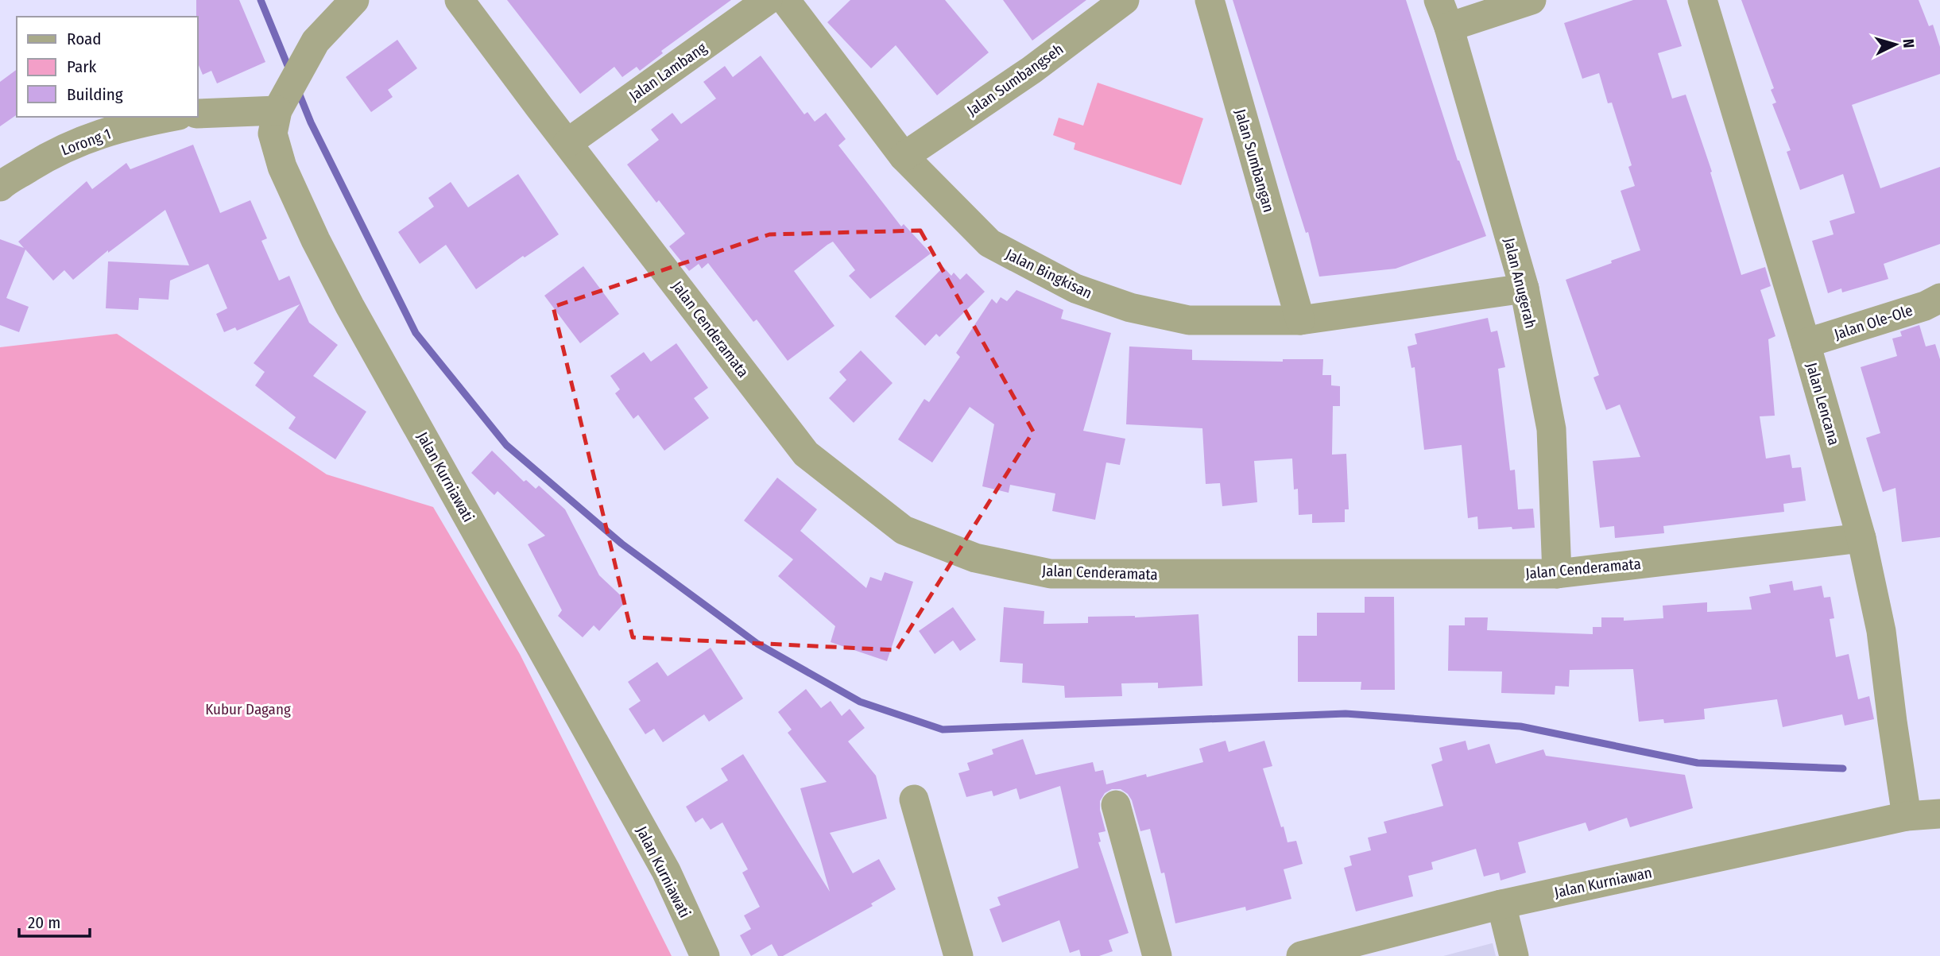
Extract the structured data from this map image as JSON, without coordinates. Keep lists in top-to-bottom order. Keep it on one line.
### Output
{"streets":{"street":["Jalan Lambang","Jalan Sumbangseh","Lorong 1","Jalan Sumbangan","Jalan Bingkisan","Jalan Anugerah","Jalan Ole-Ole","Jalan Cenderamata","Jalan Lencana","Jalan Kurniawati","Jalan Kurniawan"]},"crossings":[["Jalan Lambang","Jalan Cenderamata"],["Jalan Sumbangseh","Jalan Bingkisan"],["Jalan Sumbangan","Jalan Bingkisan"],["Jalan Bingkisan","Jalan Anugerah"],["Jalan Anugerah","Jalan Cenderamata"],["Jalan Ole-Ole","Jalan Lencana"],["Jalan Cenderamata","Jalan Lencana"],["Jalan Lencana","Jalan Kurniawan"]],"parks":["Kubur Dagang"],"legend":["Road","Park","Building"],"scale_bar":"20 m","north":"right"}
